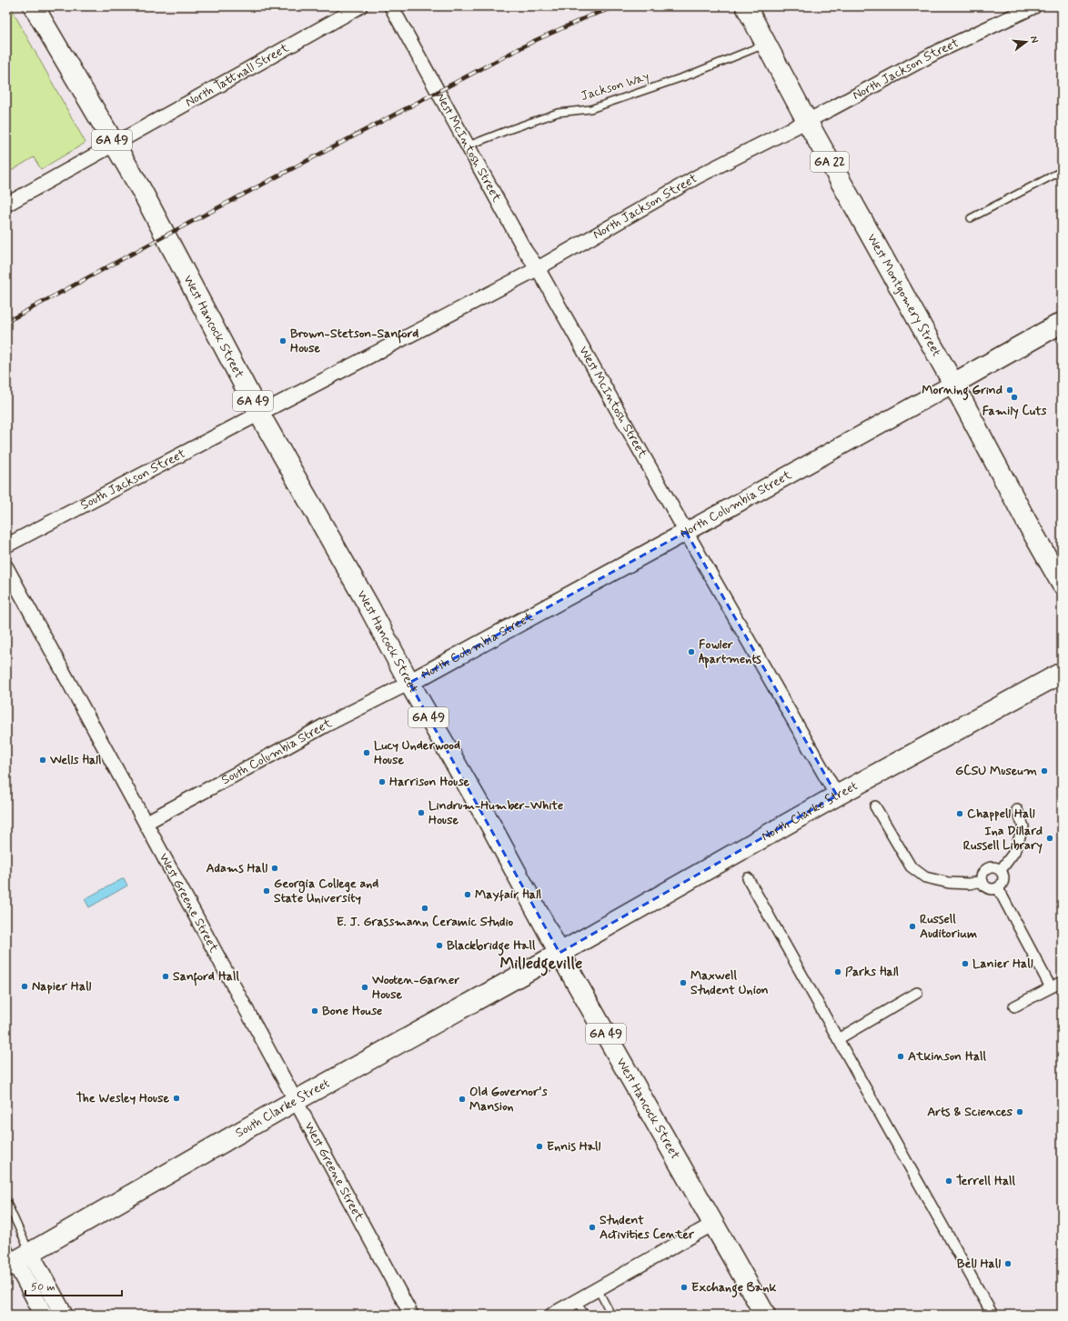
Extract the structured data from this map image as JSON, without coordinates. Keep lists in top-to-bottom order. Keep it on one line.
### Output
{"streets":{"main road":["GA 49","GA 22","West Montgomery Street","West Hancock Street","North Columbia Street","North Clarke Street","South Clarke Street"],"street":["North Jackson Street","North Tattnall Street","West McIntosh Street","South Jackson Street","South Columbia Street","West Greene Street"],"lane":["Jackson Way"]},"crossings":[["North Jackson Street","West McIntosh Street"],["North Jackson Street","West Montgomery Street"],["North Jackson Street","West Hancock Street"],["North Jackson Street","South Jackson Street"],["North Tattnall Street","West Hancock Street"],["Jackson Way","West McIntosh Street"],["Jackson Way","West Montgomery Street"],["West McIntosh Street","North Columbia Street"],["West McIntosh Street","North Clarke Street"],["West Montgomery Street","North Columbia Street"],["West Hancock Street","South Jackson Street"],["West Hancock Street","North Columbia Street"],["West Hancock Street","South Columbia Street"],["West Hancock Street","North Clarke Street"],["West Hancock Street","South Clarke Street"],["North Columbia Street","South Columbia Street"],["South Columbia Street","West Greene Street"],["North Clarke Street","South Clarke Street"],["West Greene Street","South Clarke Street"]],"districts":["Milledgeville"],"places":["Brown-Stetson-Sanford House","Morning Grind","Family Cuts","Fowler Apartments","Lucy Underwood House","Wells Hall","GCSU Museum","Harrison House","Lindrum-Humber-White House","Chappell Hall","Ina Dillard Russell Library","Adams Hall","Georgia College and State University","Mayfair Hall","E. J. Grassmann Ceramic Studio","Russell Auditorium","Blackbridge Hall","Lanier Hall","Parks Hall","Sanford Hall","Maxwell Student Union","Napier Hall","Wooten-Garner House","Bone House","Atkinson Hall","The Wesley House","Old Governor's Mansion","Arts & Sciences","Ennis Hall","Terrell Hall","Student Activities Center","Bell Hall","Exchange Bank"],"scale_bar":"50 m","north":"right"}
